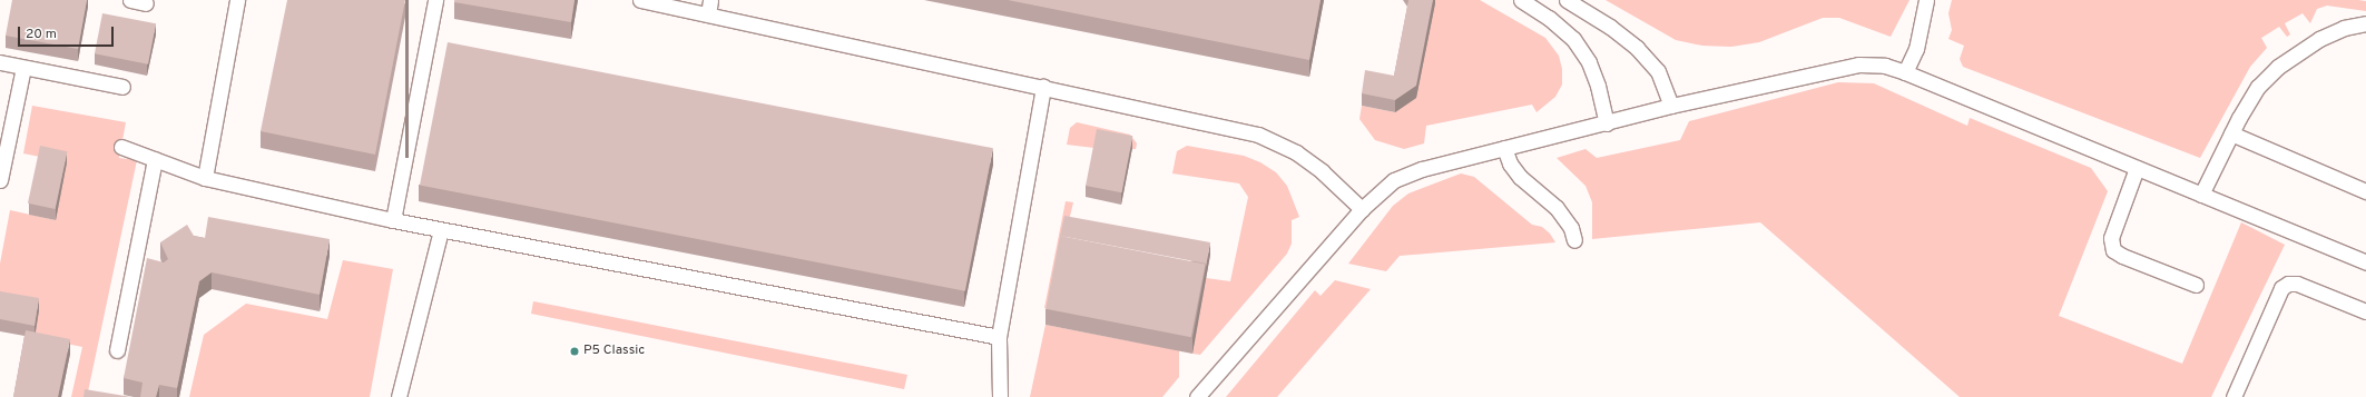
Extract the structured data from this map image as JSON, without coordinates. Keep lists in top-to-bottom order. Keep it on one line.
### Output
{"places":["P5 Classic"],"scale_bar":"20 m"}
